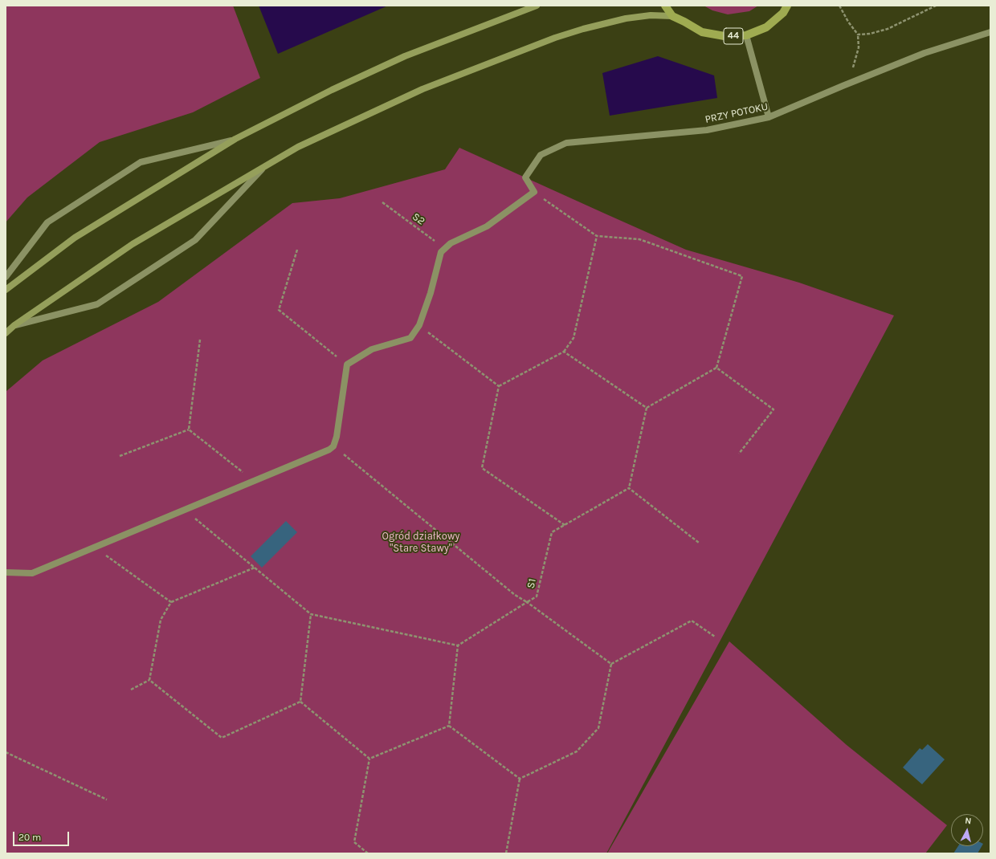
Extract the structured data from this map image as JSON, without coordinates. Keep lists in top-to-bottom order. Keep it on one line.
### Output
{"streets":{"main road":["44"],"lane":["PRZY POTOKU"],"path":["S2","S1"]},"parks":["Ogród działkowy \"Stare Stawy\""],"scale_bar":"20 m","north":"top"}
